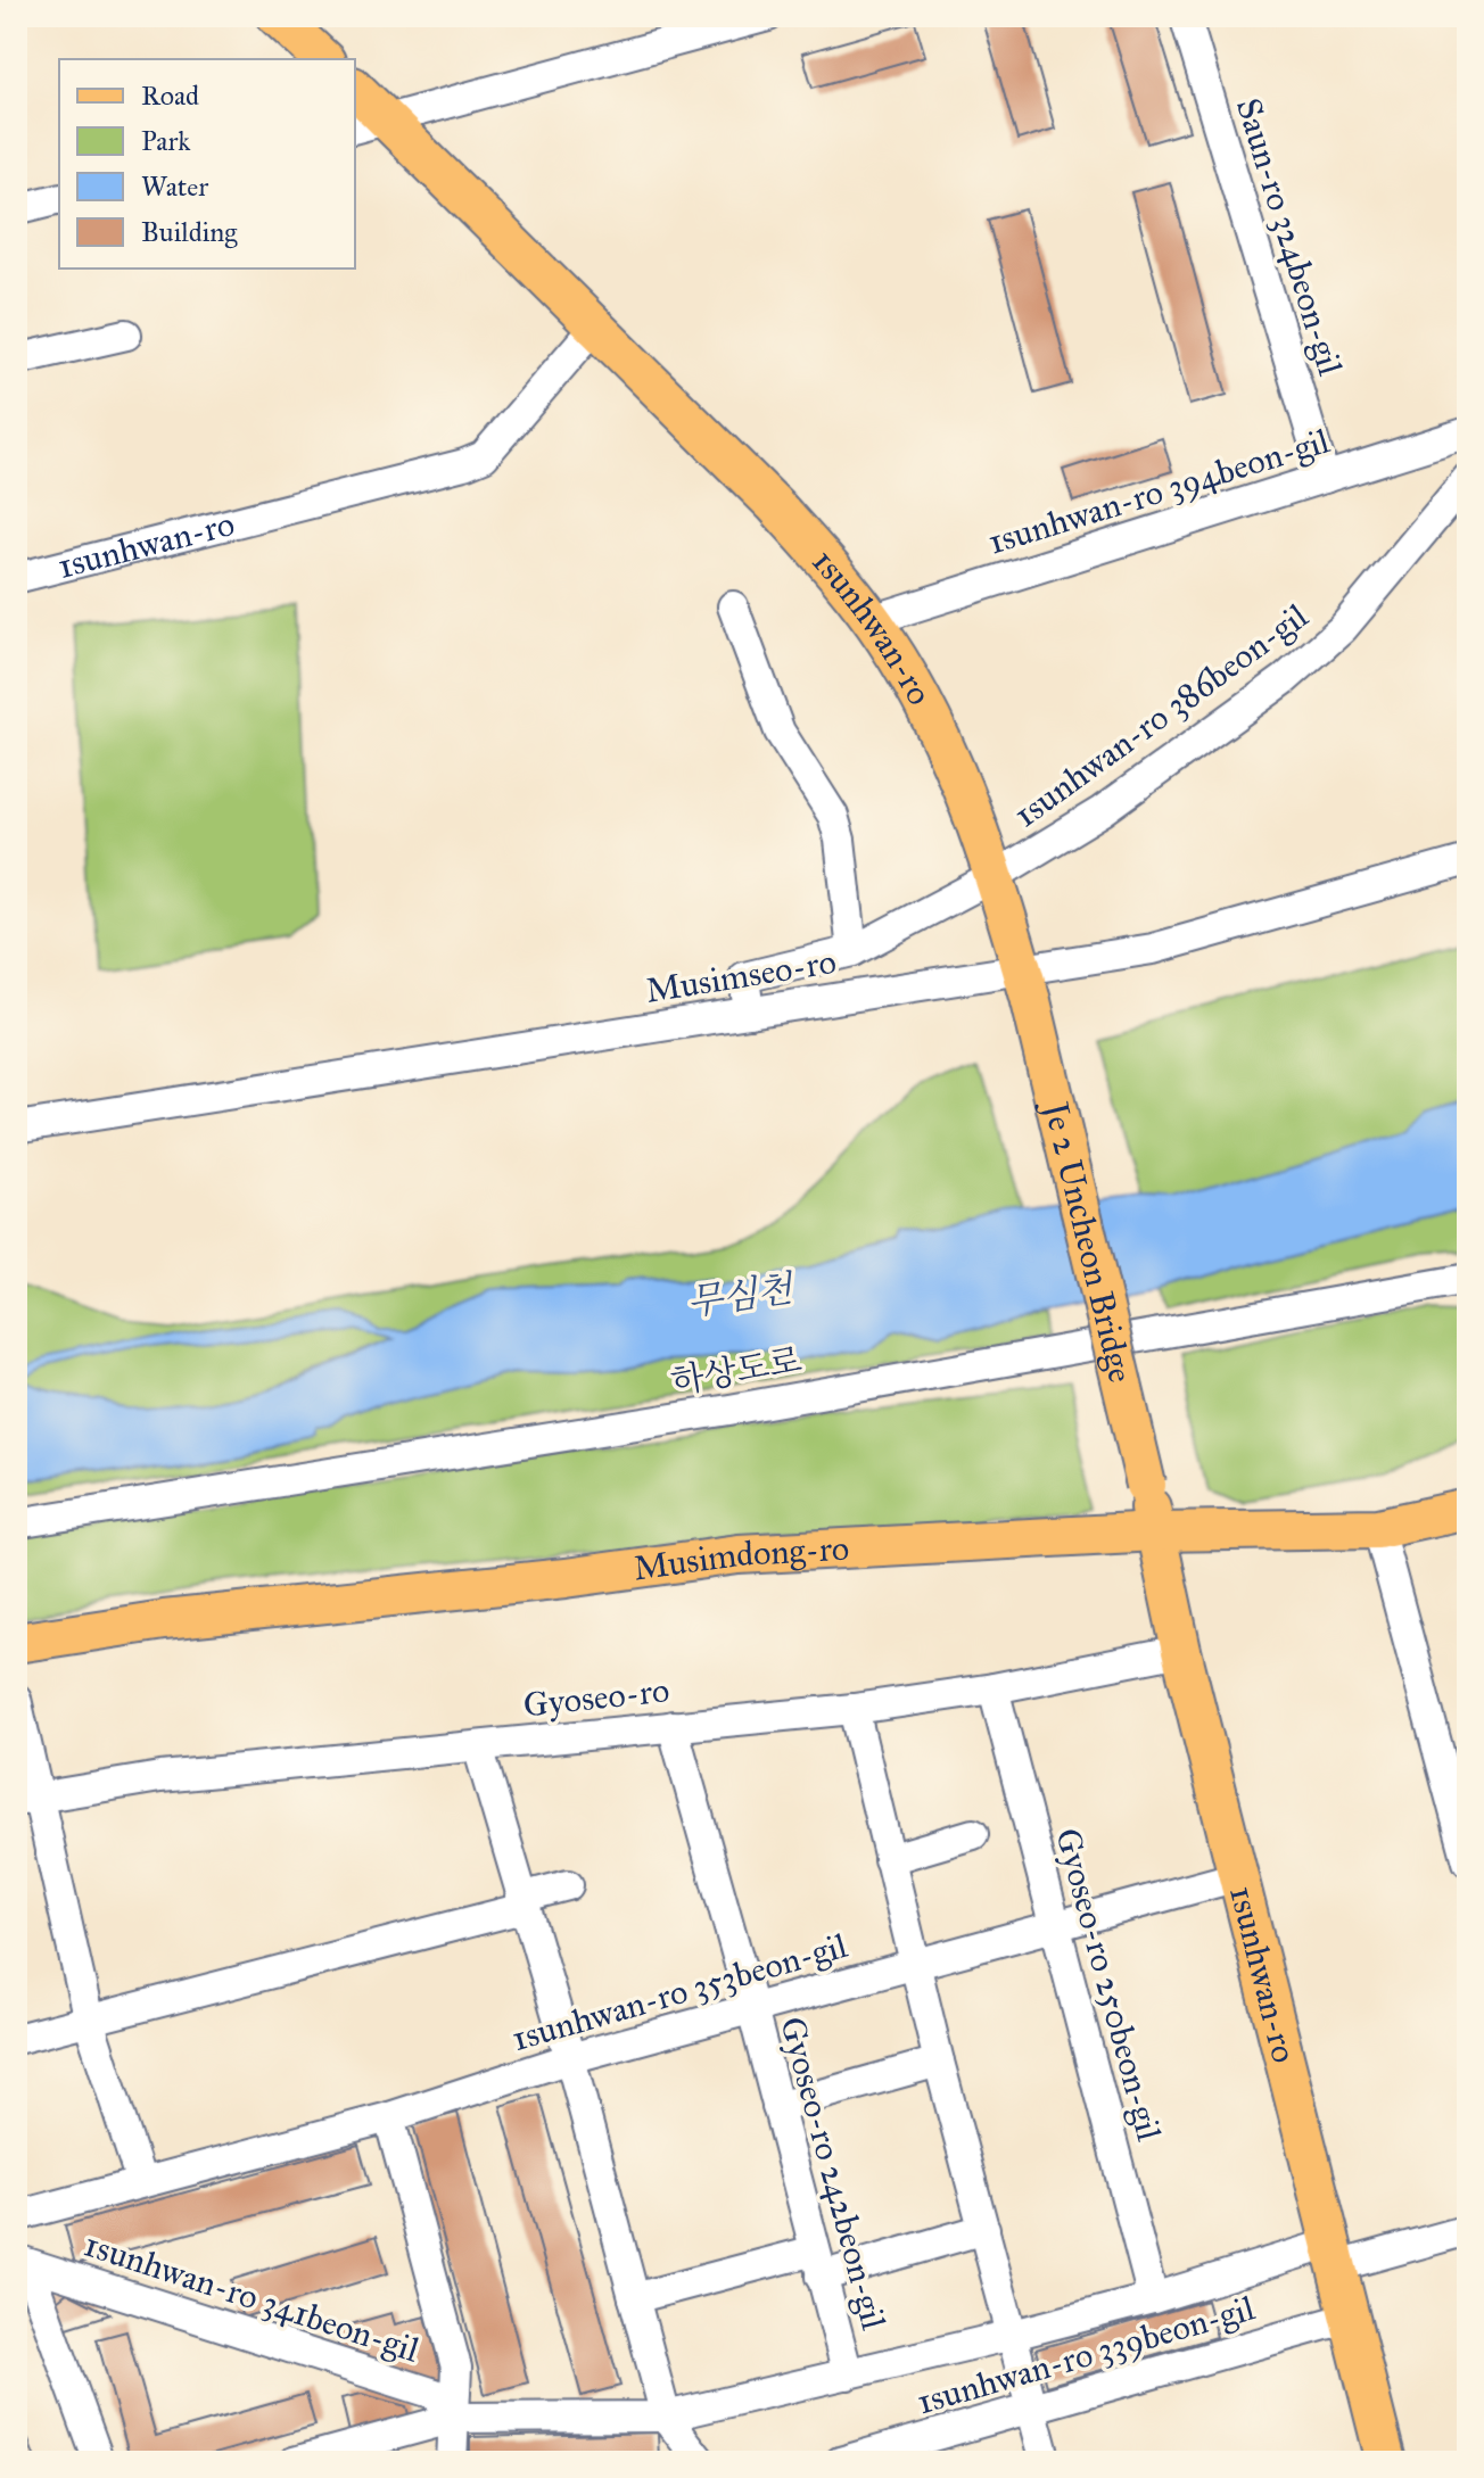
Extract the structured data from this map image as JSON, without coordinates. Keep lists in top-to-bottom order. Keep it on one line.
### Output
{"streets":{"main road":["1sunhwan-ro","Je 2 Uncheon Bridge","Musimdong-ro"],"street":["Saun-ro 324beon-gil","1sunhwan-ro 394beon-gil","1sunhwan-ro 386beon-gil","Musimseo-ro","하상도로","Gyoseo-ro","Gyoseo-ro 250beon-gil","1sunhwan-ro 353beon-gil","Gyoseo-ro 242beon-gil","1sunhwan-ro 341beon-gil","1sunhwan-ro 339beon-gil"]},"crossings":[["Saun-ro 324beon-gil","1sunhwan-ro 394beon-gil"],["1sunhwan-ro 394beon-gil","1sunhwan-ro"],["1sunhwan-ro","1sunhwan-ro 386beon-gil"],["1sunhwan-ro","Musimseo-ro"],["1sunhwan-ro","Je 2 Uncheon Bridge"],["1sunhwan-ro","Musimdong-ro"],["1sunhwan-ro","Gyoseo-ro"],["1sunhwan-ro","1sunhwan-ro 353beon-gil"],["1sunhwan-ro","1sunhwan-ro 339beon-gil"],["1sunhwan-ro 386beon-gil","Musimseo-ro"],["Musimseo-ro","Je 2 Uncheon Bridge"],["Gyoseo-ro","Gyoseo-ro 250beon-gil"],["Gyoseo-ro","Gyoseo-ro 242beon-gil"],["Gyoseo-ro 250beon-gil","1sunhwan-ro 353beon-gil"],["1sunhwan-ro 353beon-gil","Gyoseo-ro 242beon-gil"]],"water":["무심천"],"legend":["Road","Park","Water","Building"]}
